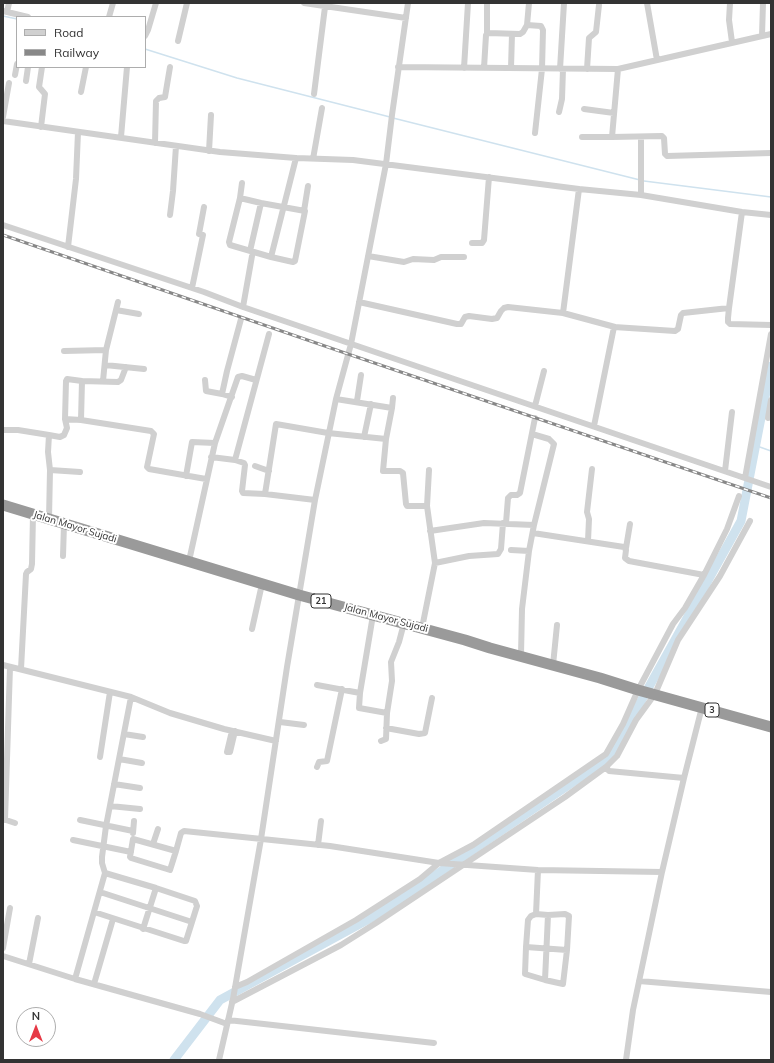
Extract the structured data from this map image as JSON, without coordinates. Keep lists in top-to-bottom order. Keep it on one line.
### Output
{"streets":{"highway":["Jalan Mayor Sujadi","21","3"]},"legend":["Road","Railway"],"north":"top"}
